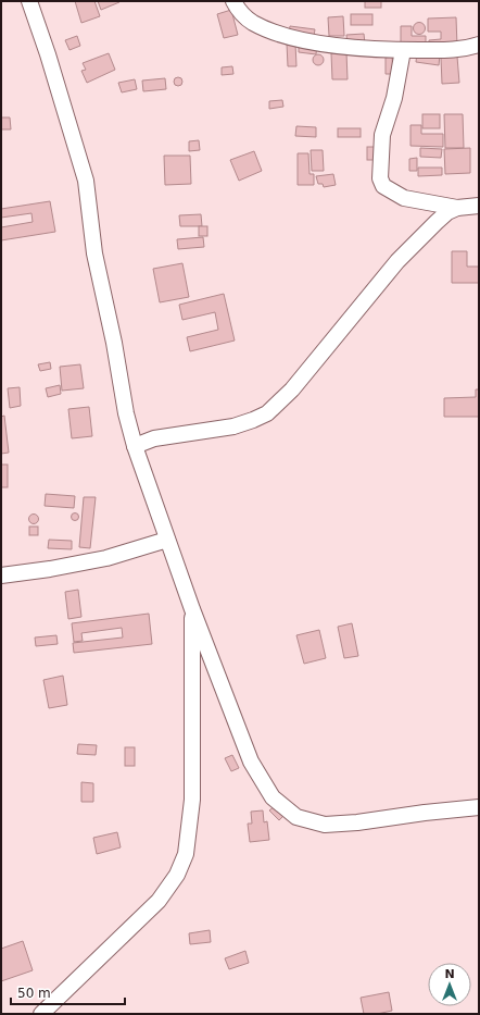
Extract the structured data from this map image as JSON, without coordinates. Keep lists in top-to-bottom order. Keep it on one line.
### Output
{"scale_bar":"50 m","north":"top"}
